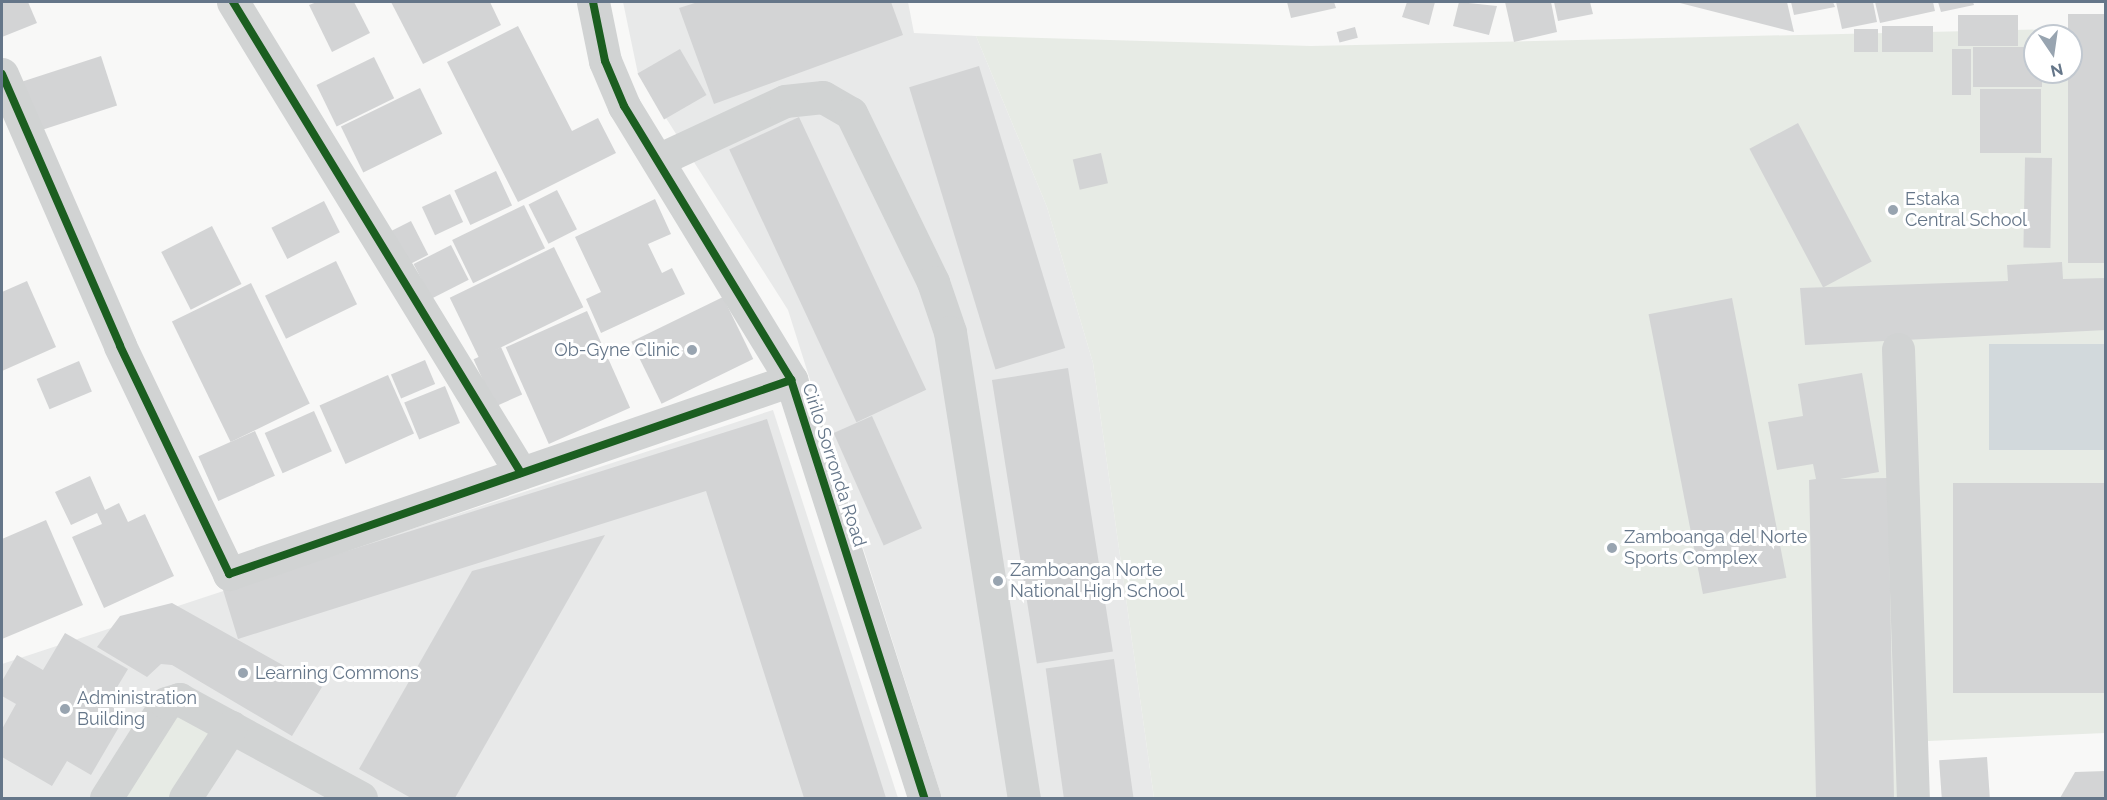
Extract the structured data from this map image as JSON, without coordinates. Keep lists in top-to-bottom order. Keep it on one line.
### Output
{"streets":{"street":["Cirilo Sorronda Road"]},"places":["Estaka Central School","Ob-Gyne Clinic","Zamboanga del Norte Sports Complex","Zamboanga Norte National High School","Learning Commons","Administration Building"],"north":"bottom"}
